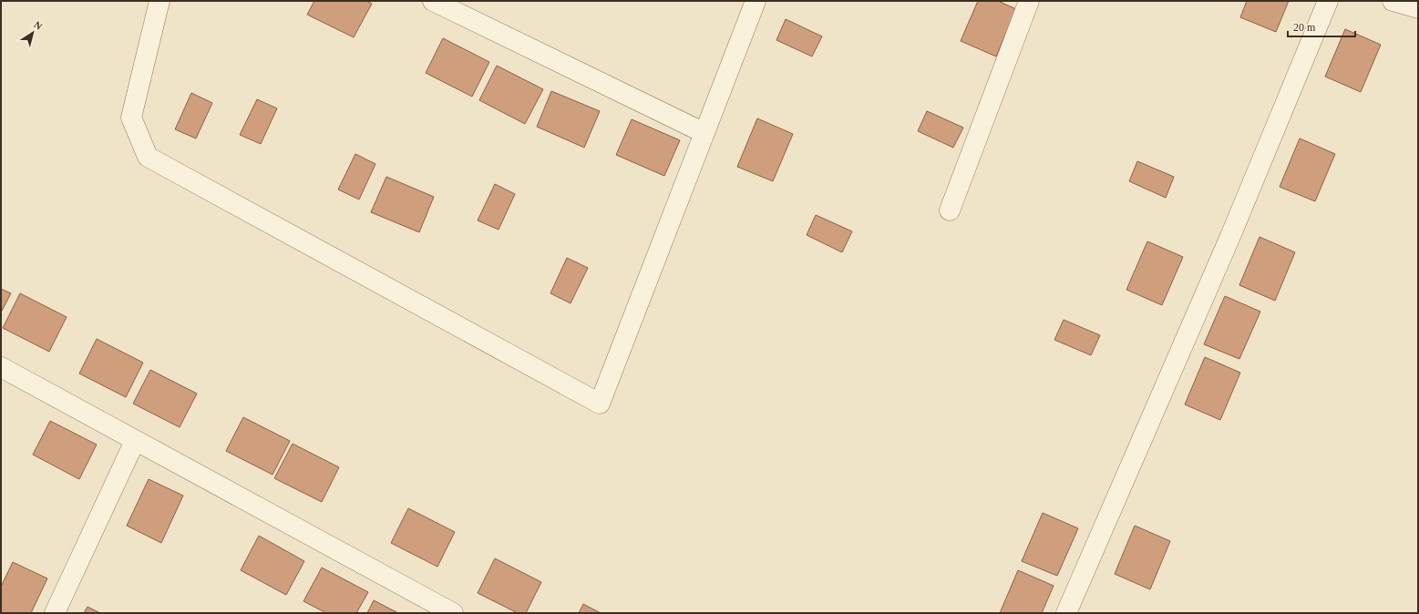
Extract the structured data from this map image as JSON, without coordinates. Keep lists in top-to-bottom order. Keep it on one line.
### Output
{"scale_bar":"20 m","north":"top right"}
